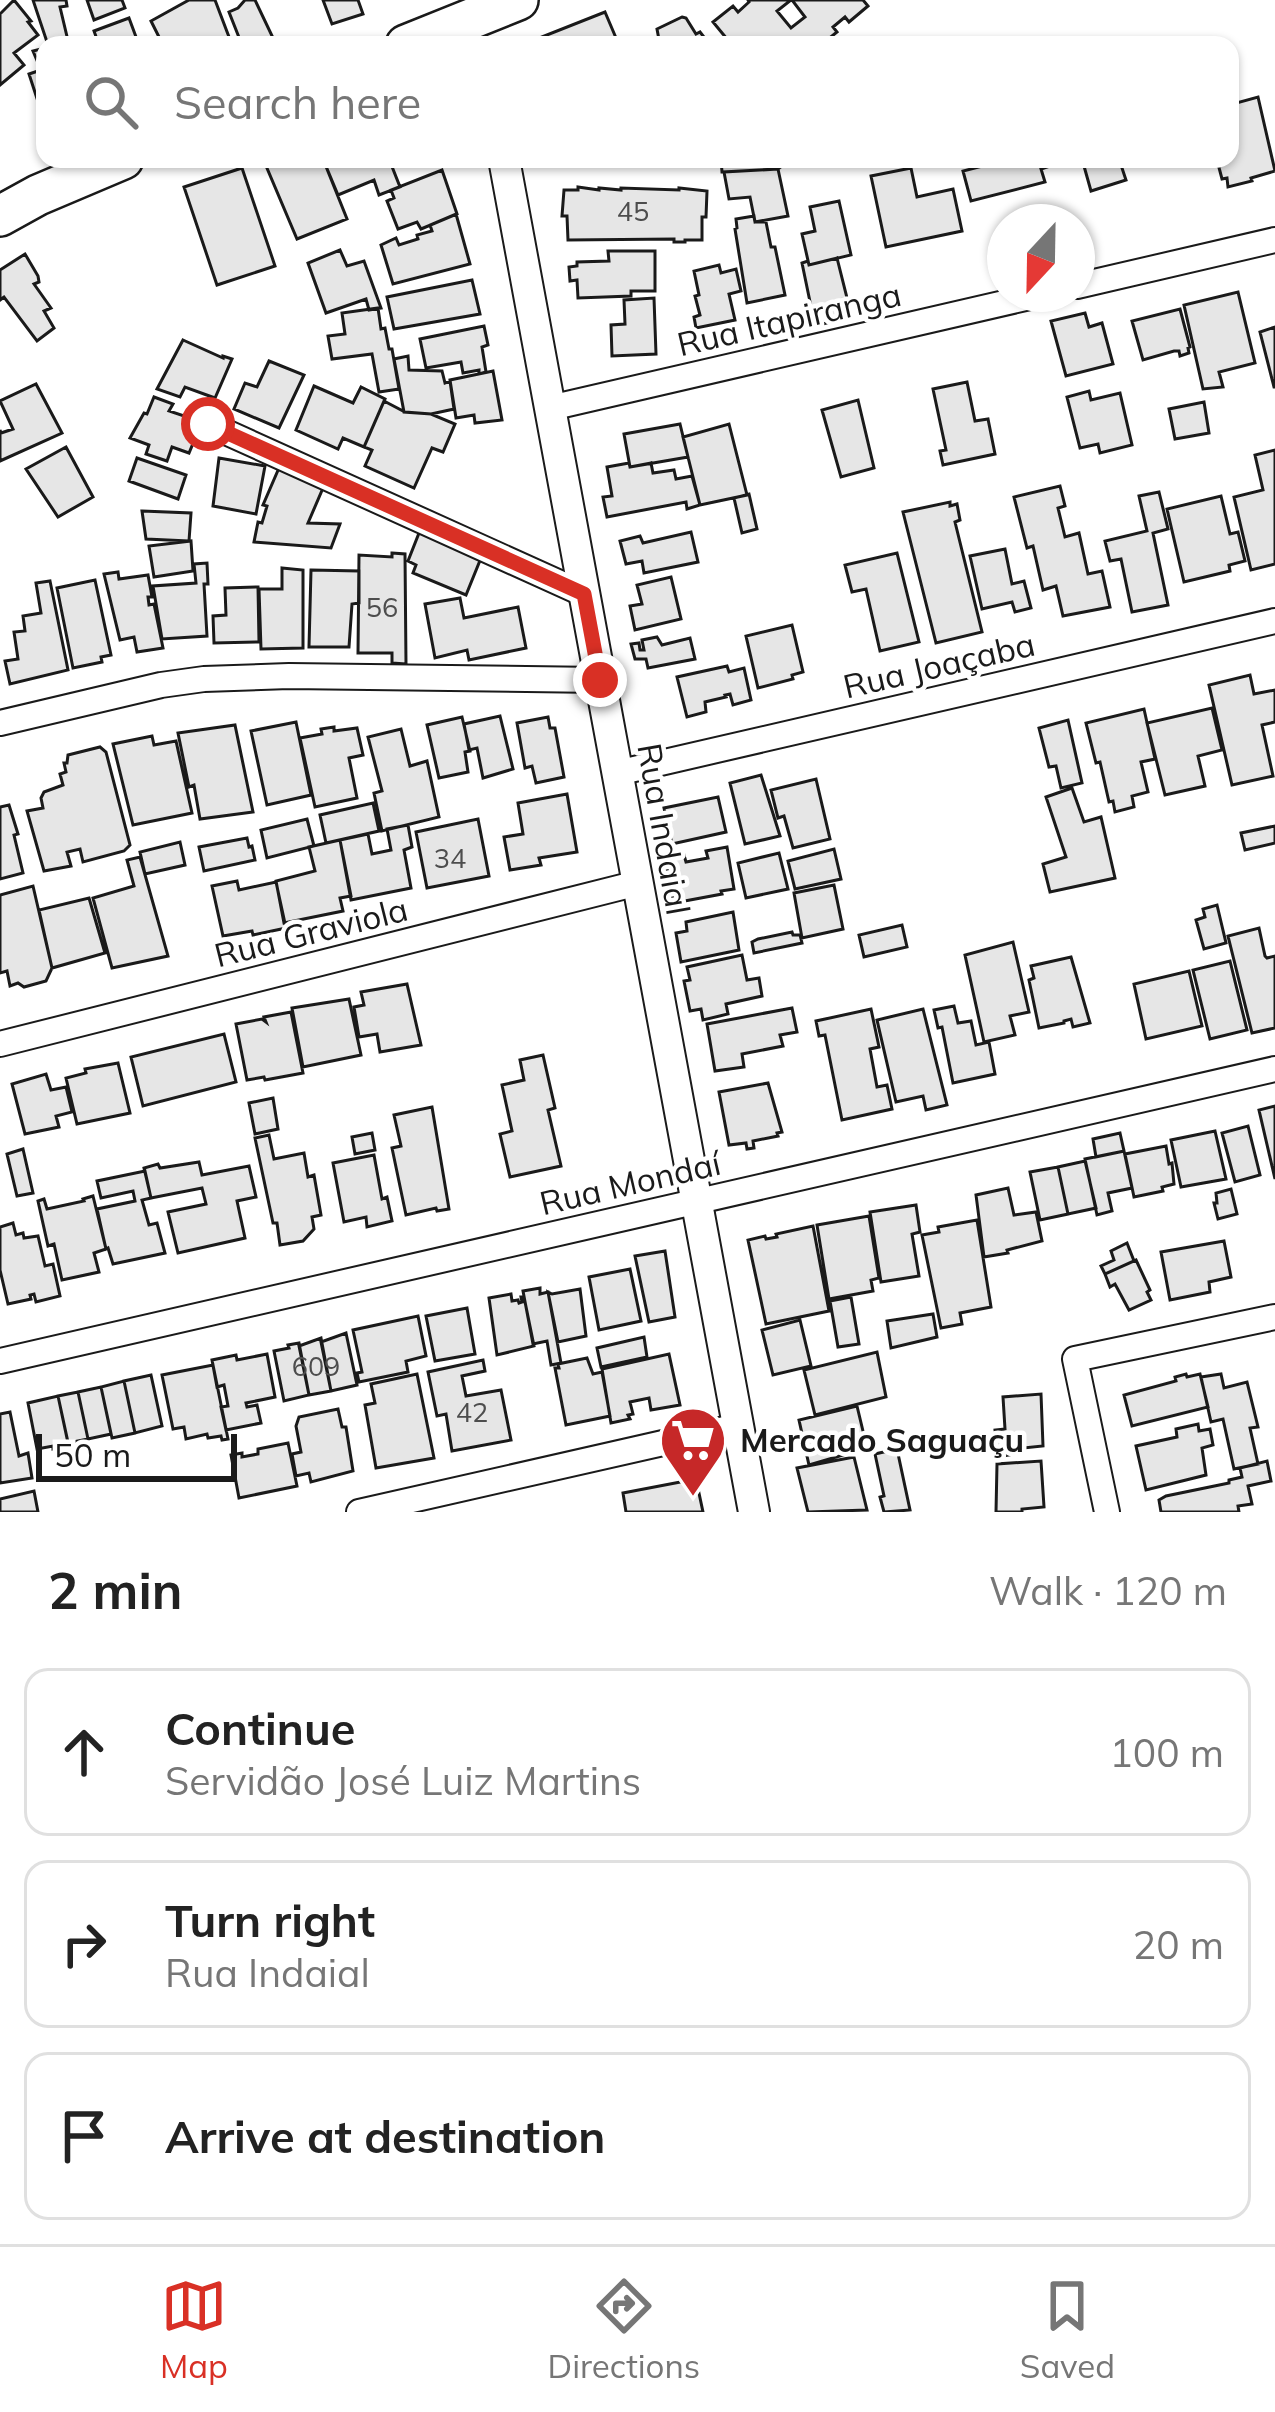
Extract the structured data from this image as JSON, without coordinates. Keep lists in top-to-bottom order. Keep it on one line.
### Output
{"streets":{"street":["Rua Itapiranga","Rua Joaçaba","Rua Indaial","Rua Graviola","Rua Mondaí"]},"crossings":[["Rua Itapiranga","Rua Indaial"],["Rua Joaçaba","Rua Indaial"],["Rua Indaial","Rua Graviola"],["Rua Indaial","Rua Mondaí"]],"places":{"supermarket":["Mercado Saguaçu"]},"house_numbers":["45","56","34","609","42"],"scale_bar":"50 m","north":"bottom","page":{"search":"Search here","scale":"50 m","heading":["2 min","Walk · 120 m"],"list":[["Continue","Servidão José Luiz Martins","100 m"],["Turn right","Rua Indaial","20 m"],"Arrive at destination"],"nav":["Map","Directions","Saved"]}}
